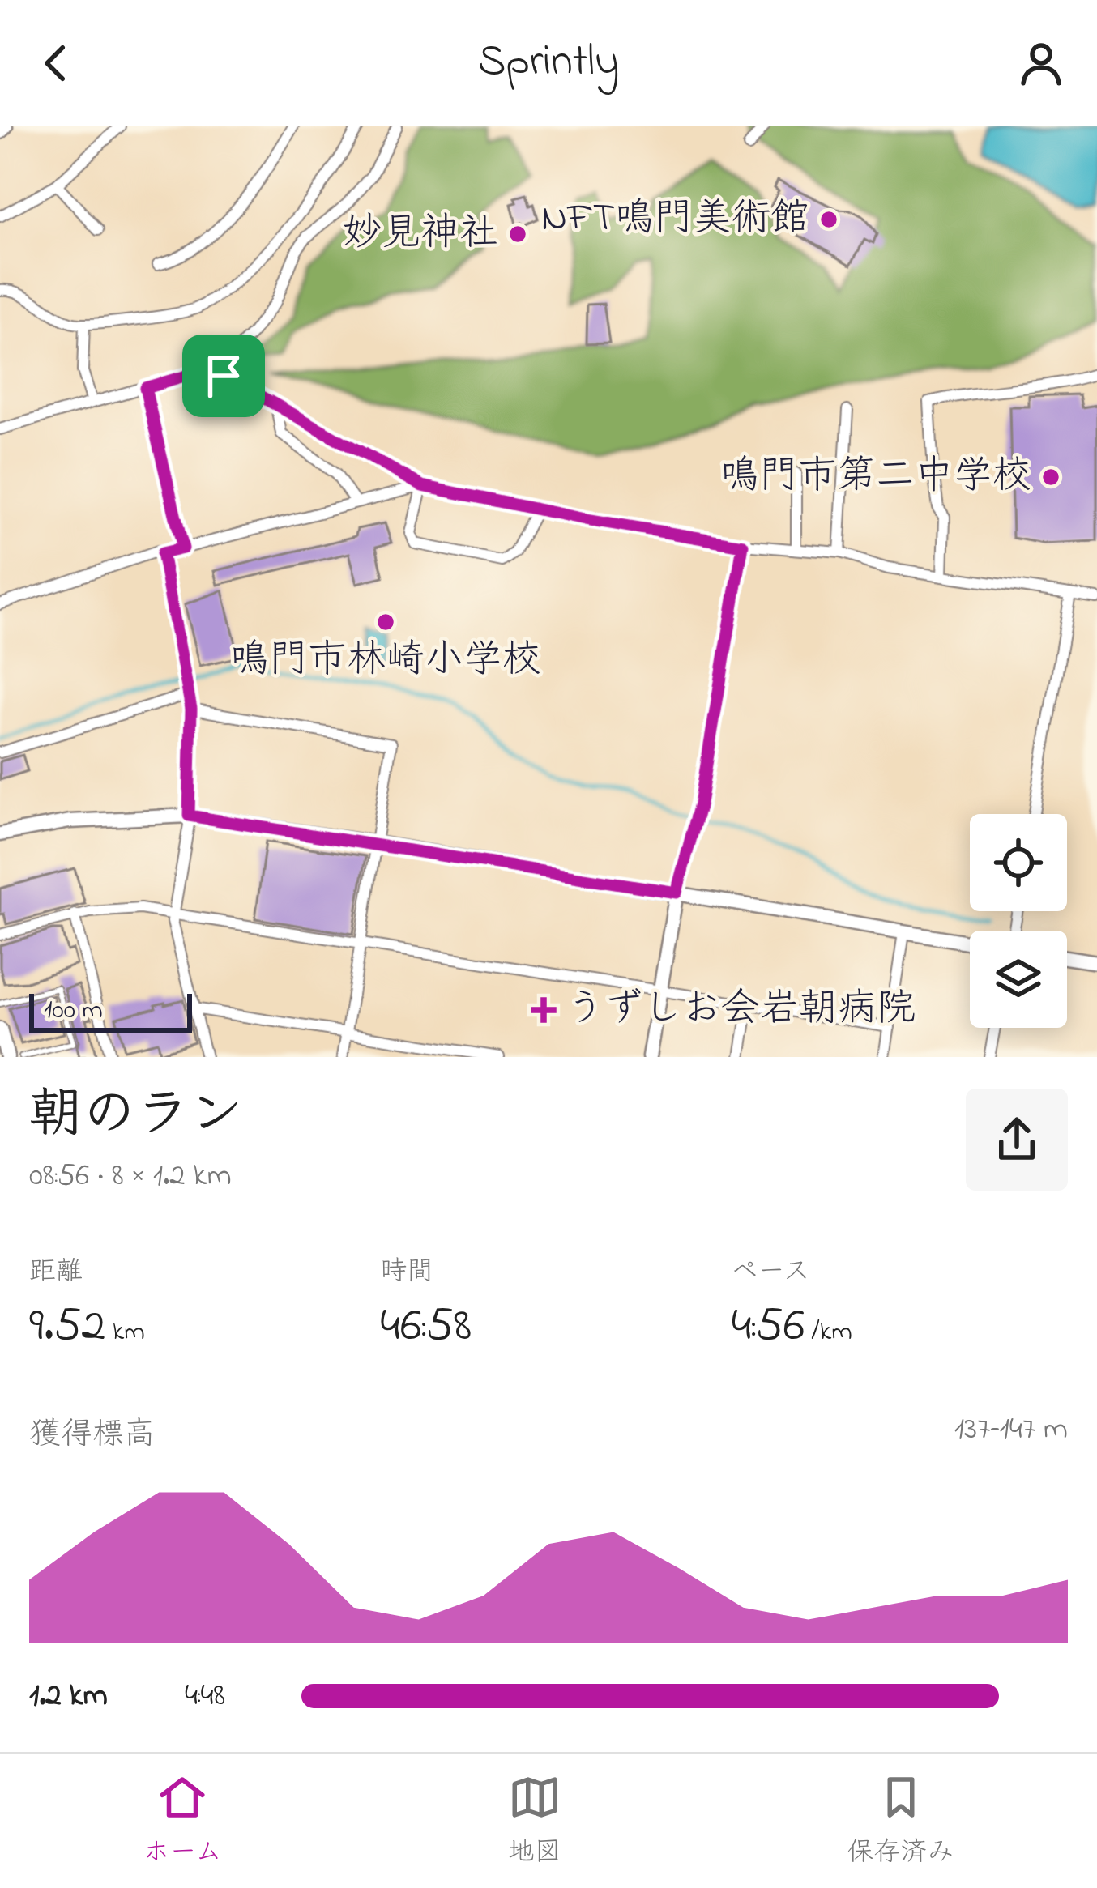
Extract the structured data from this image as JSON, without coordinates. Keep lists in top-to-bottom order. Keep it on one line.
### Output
{"places":{"other":["NFT鳴門美術館","妙見神社","鳴門市第二中学校","鳴門市林崎小学校"],"health":["うずしお会岩朝病院"]},"scale_bar":"100 m","page":{"header":"Sprintly","scale":"100 m","heading":["朝のラン","08:56 · 8 × 1.2 km"],"stats":[["距離","9.52 km"],["時間","46:58"],["ペース","4:56 /km"]],"chart":["獲得標高","137–147 m"],"list":[{"name":"1.2 km","note":"4:48"}],"tabs":["ホーム","地図","保存済み"]}}
